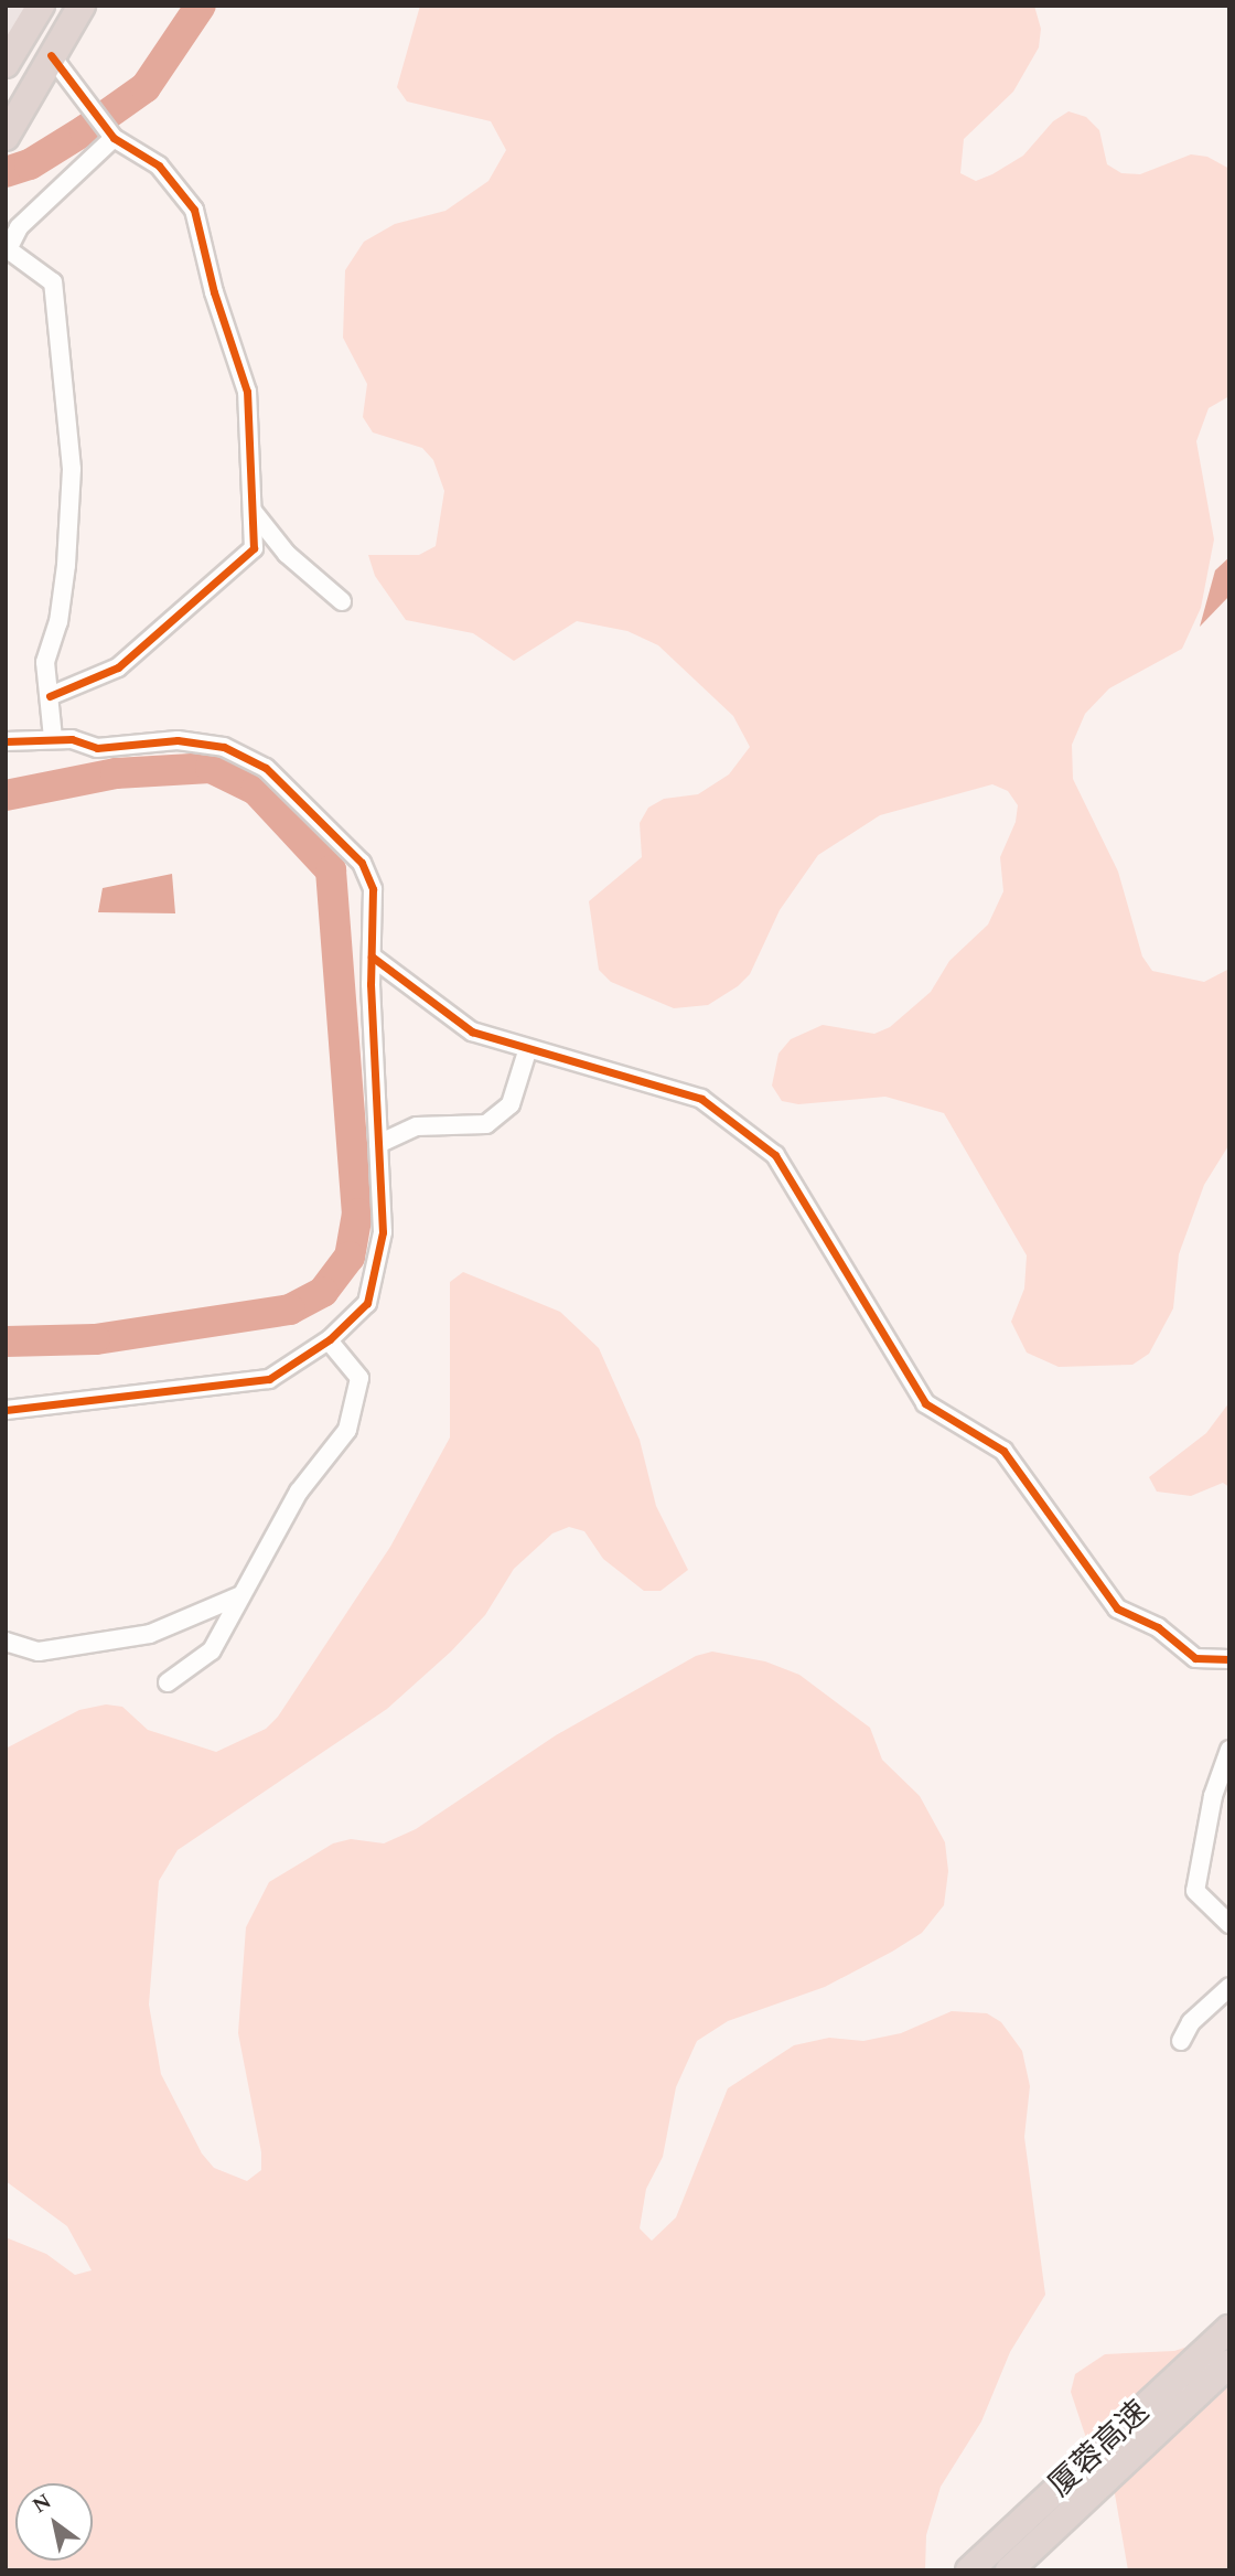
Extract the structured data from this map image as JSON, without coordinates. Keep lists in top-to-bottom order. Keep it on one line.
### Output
{"streets":{"highway":["厦蓉高速"]},"north":"top left"}
